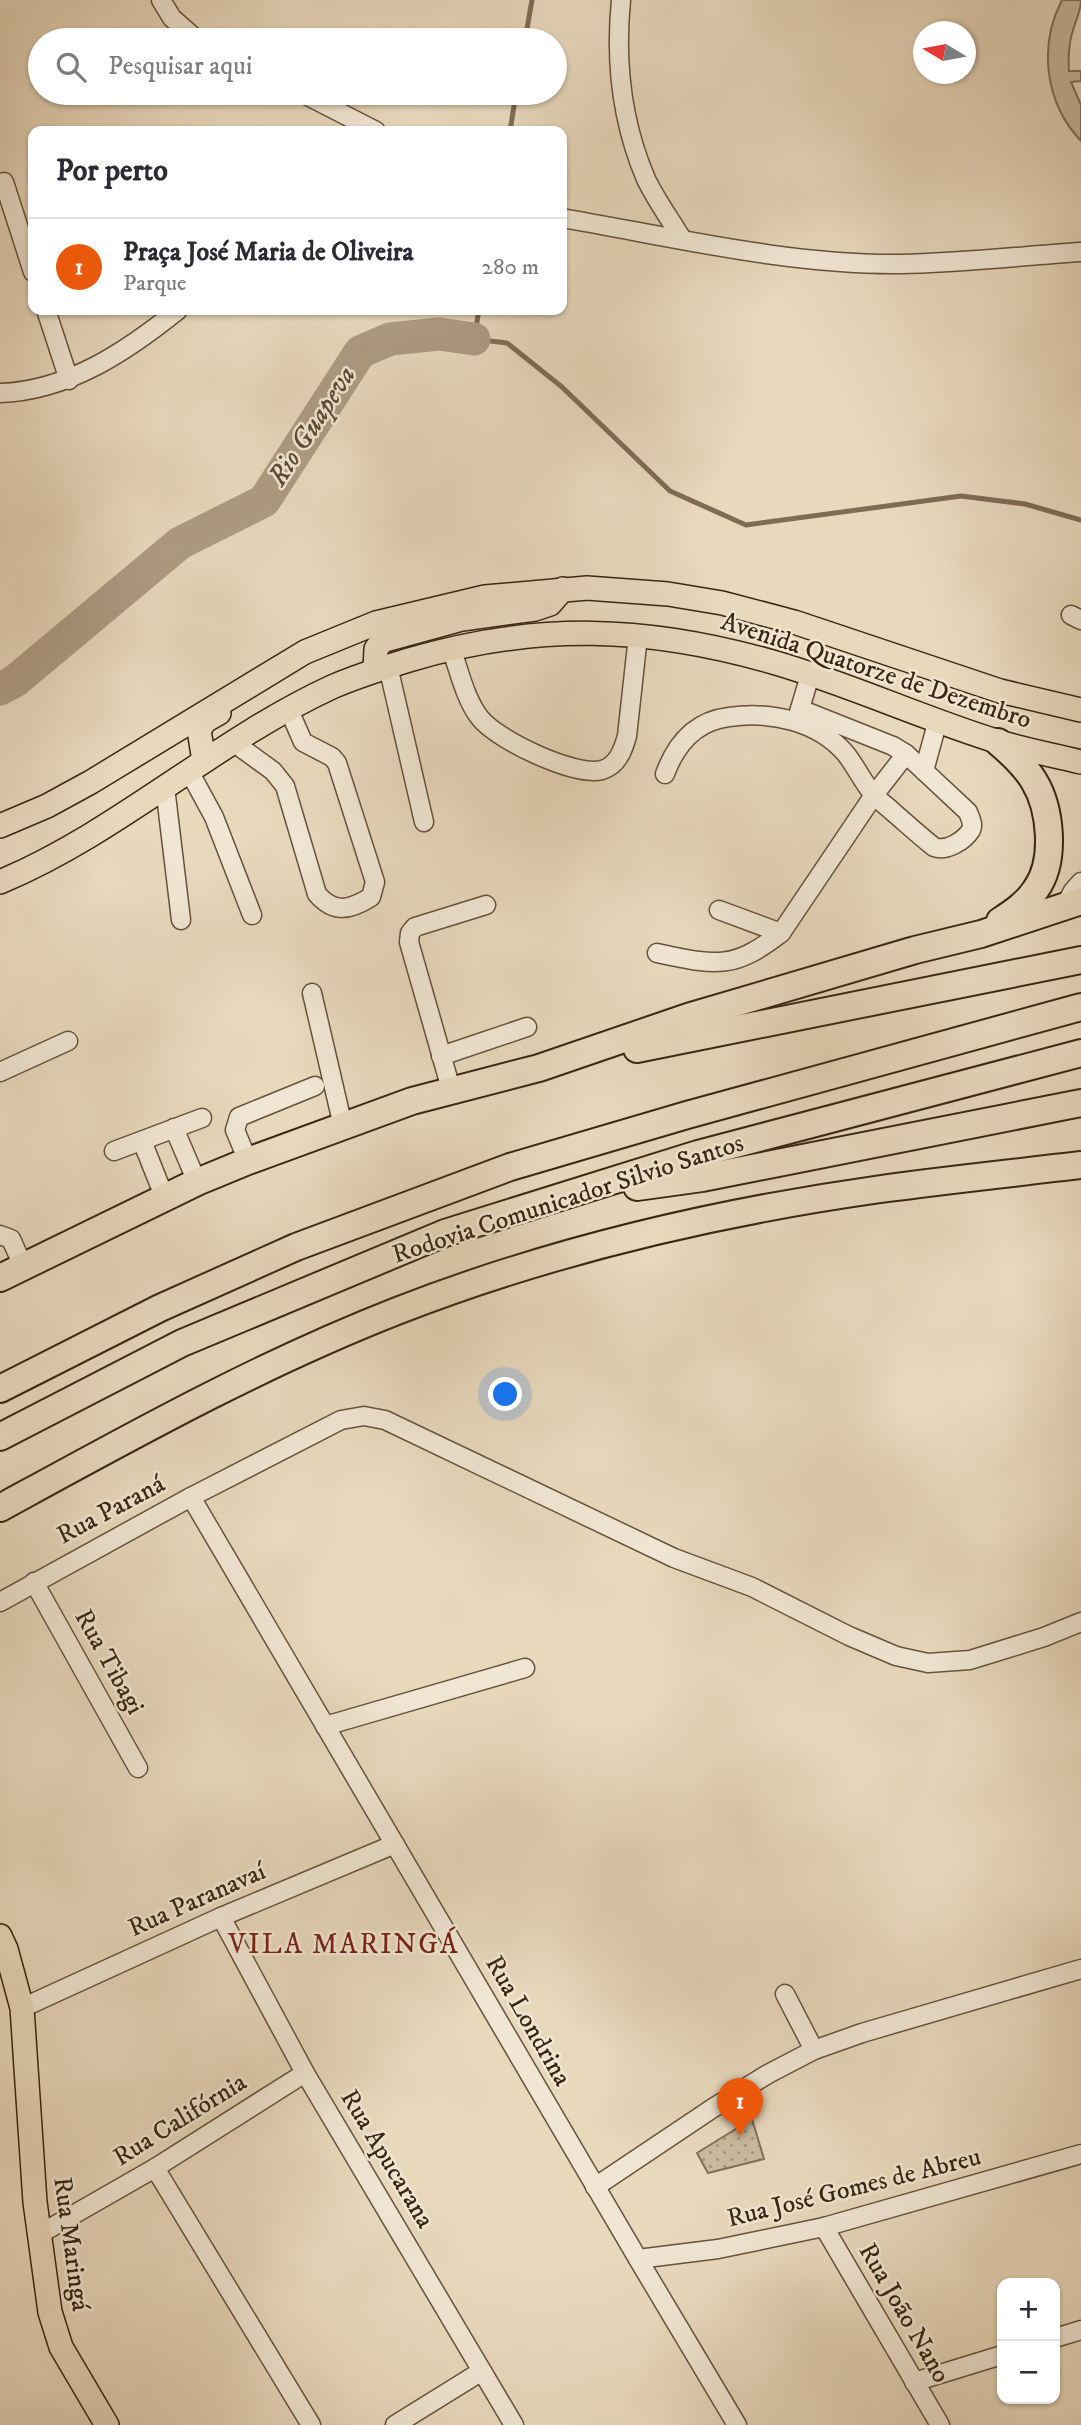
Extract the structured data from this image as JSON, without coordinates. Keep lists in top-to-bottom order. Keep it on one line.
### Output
{"streets":{"highway":["Rodovia Comunicador Silvio Santos"],"main road":["Avenida Quatorze de Dezembro","Rua Maringá"],"street":["Rua Paraná","Rua Tibagi","Rua Paranavaí","Rua Londrina","Rua Califórnia","Rua Apucarana","Rua José Gomes de Abreu","Rua João Nano"]},"crossings":[["Rua Paraná","Rua Tibagi"],["Rua Paraná","Rua Londrina"],["Rua Paranavaí","Rua Londrina"],["Rua Paranavaí","Rua Apucarana"],["Rua Paranavaí","Rua Maringá"],["Rua Londrina","Rua José Gomes de Abreu"],["Rua Califórnia","Rua Apucarana"],["Rua Califórnia","Rua Maringá"],["Rua José Gomes de Abreu","Rua João Nano"]],"districts":["VILA MARINGÁ"],"water":["Rio Guapeva"],"north":"left","page":{"search":"Pesquisar aqui","heading":"Por perto","list":[{"mark":"1","name":"Praça José Maria de Oliveira","note":"Parque","value":"280 m"}],"pins":"1","map_buttons":["+","−"]}}
